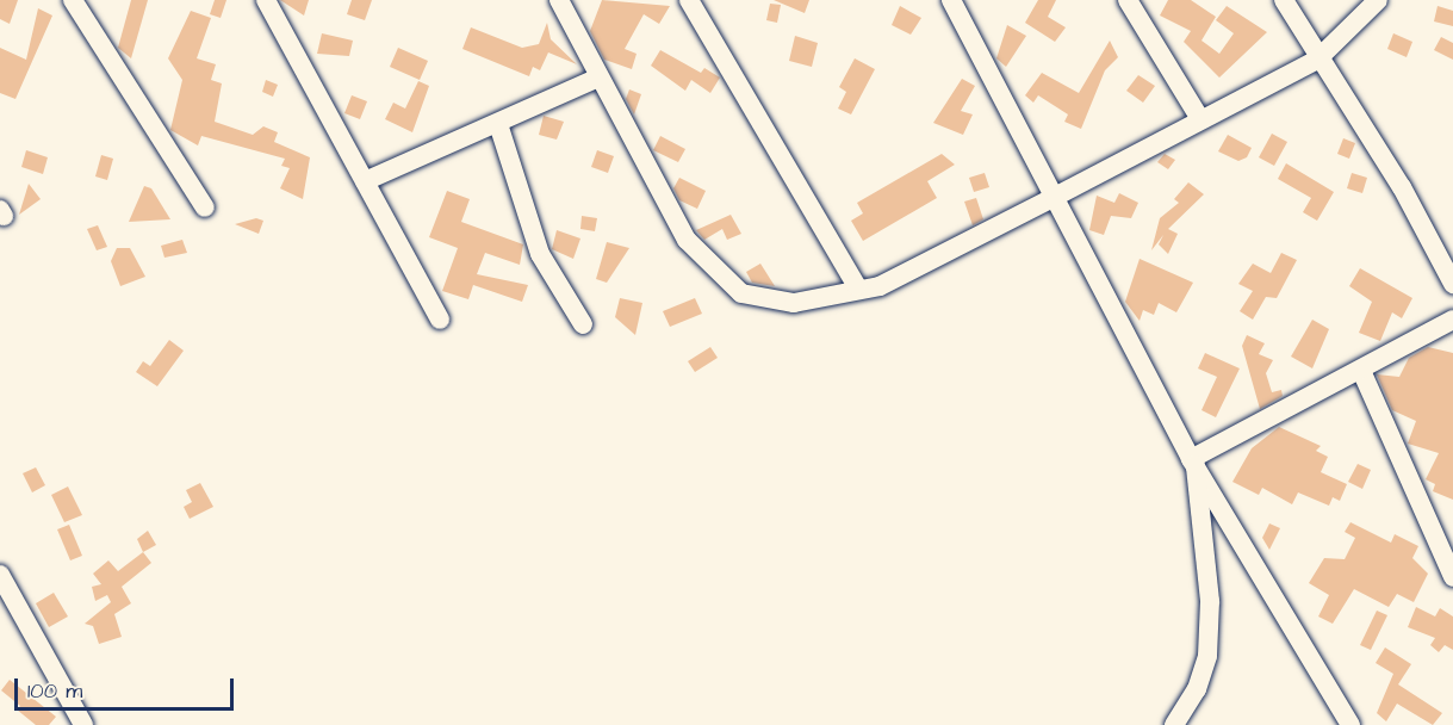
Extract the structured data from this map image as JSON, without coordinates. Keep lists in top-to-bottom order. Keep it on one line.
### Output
{"scale_bar":"100 m"}
